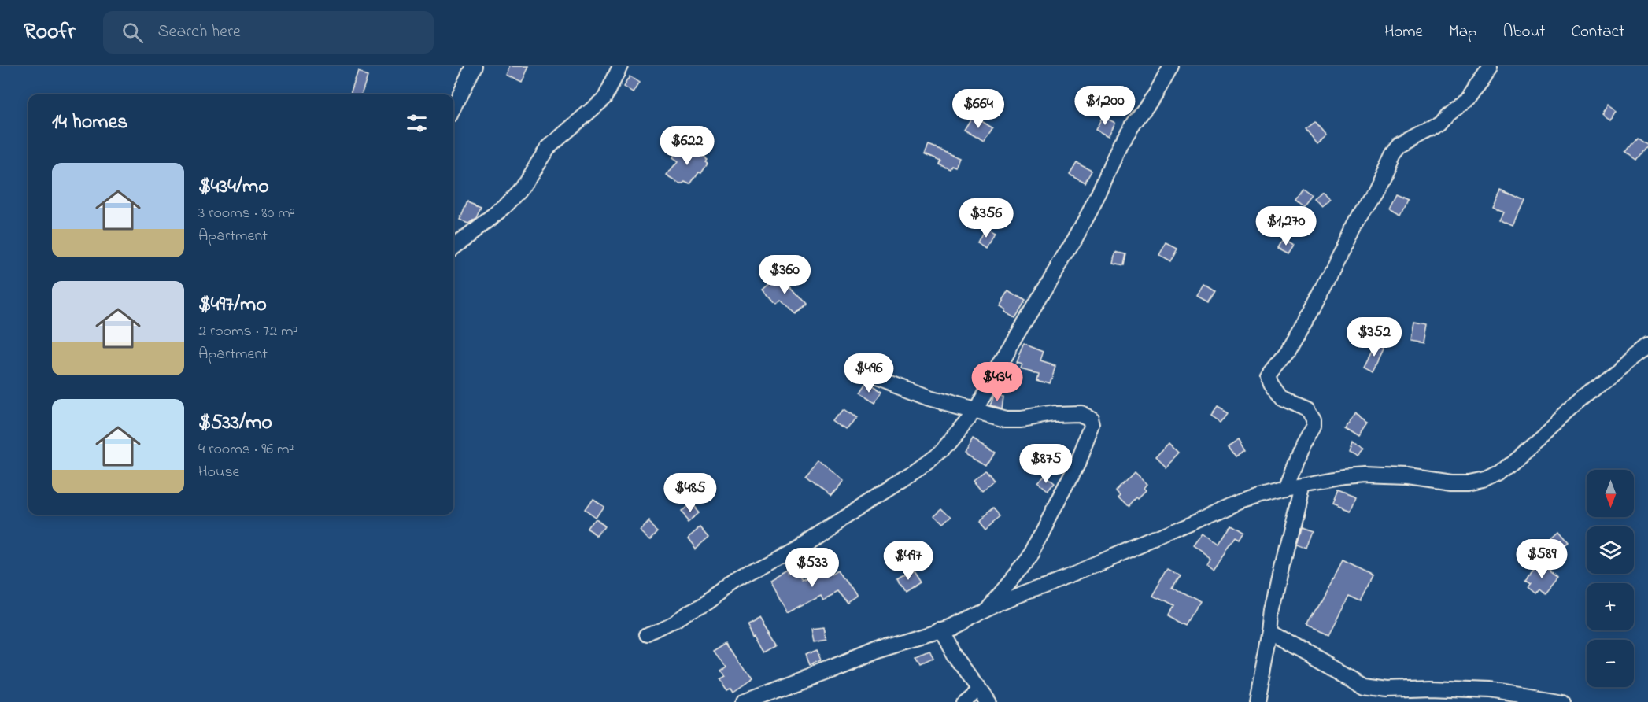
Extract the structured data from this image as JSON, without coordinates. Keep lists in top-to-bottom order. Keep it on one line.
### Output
{"north":"bottom","page":{"header":"Roofr","search":"Search here","nav":["Home","Map","About","Contact"],"price":["$1,200","$664","$622","$356","$1,270","$360","$352","$496","$434","$875","$485","$589","$497","$533"],"heading":"14 homes","list":[{"name":"$434/mo","note":"3 rooms · 80 m² · Apartment"},{"name":"$497/mo","note":"2 rooms · 72 m² · Apartment"},{"name":"$533/mo","note":"4 rooms · 96 m² · House"}],"map_buttons":["+","−"]}}
